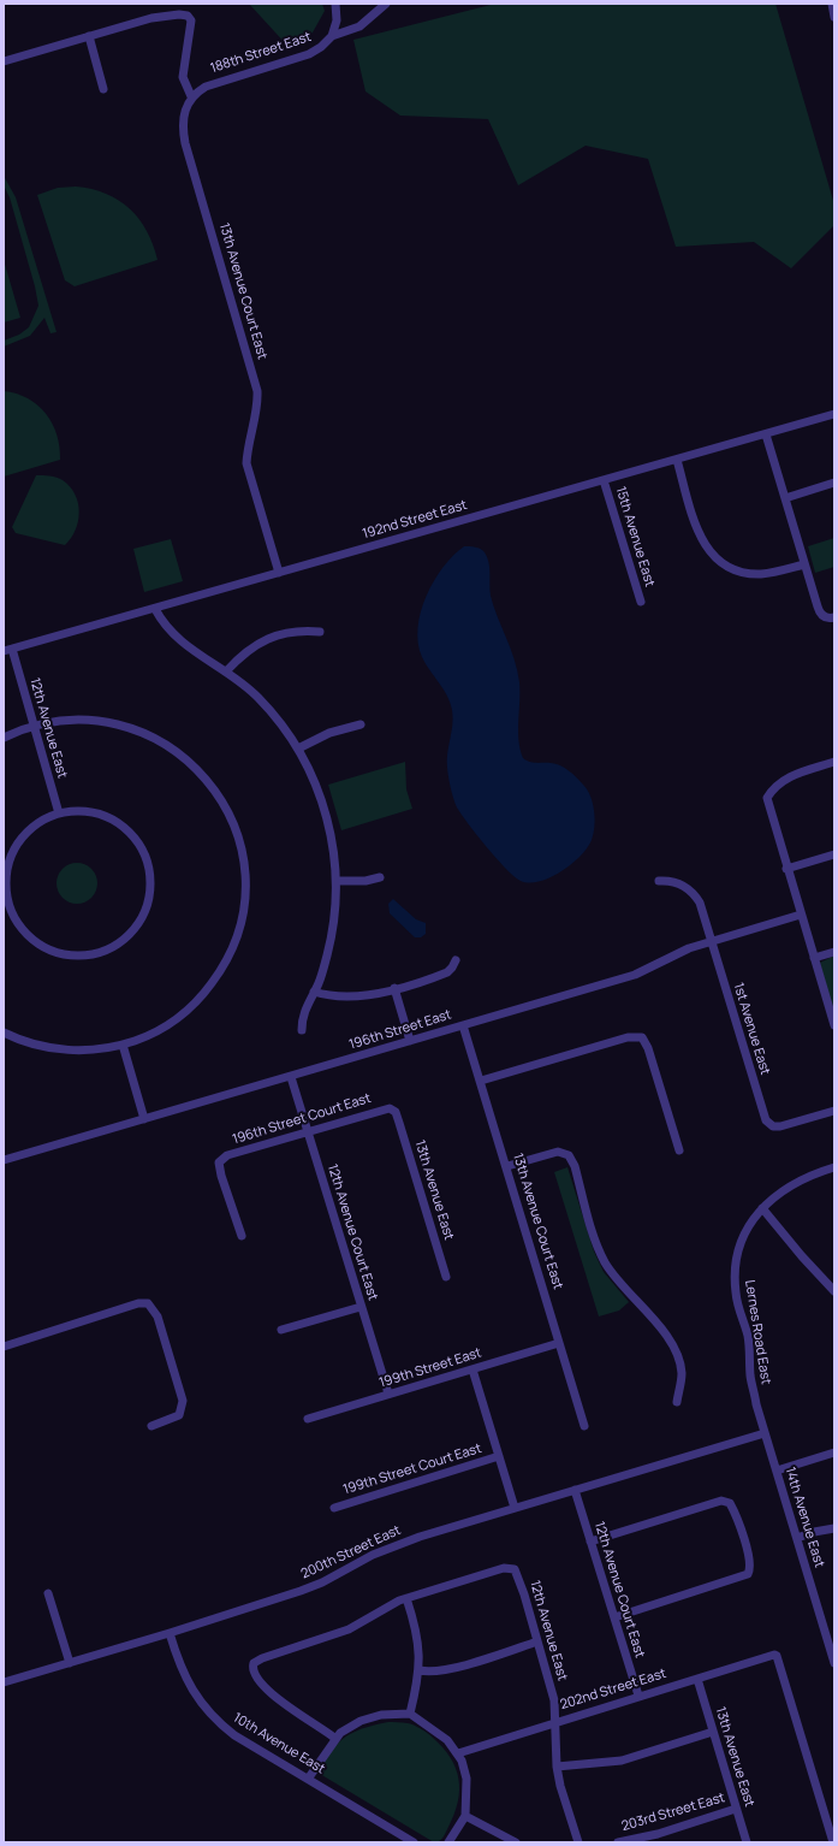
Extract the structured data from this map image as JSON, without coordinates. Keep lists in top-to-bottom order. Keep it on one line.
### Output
{"streets":{"street":["188th Street East","13th Avenue Court East","192nd Street East","15th Avenue East","12th Avenue East","1st Avenue East","196th Street East","196th Street Court East","13th Avenue East","12th Avenue Court East","Lernes Road East","199th Street East","199th Street Court East","14th Avenue East","200th Street East","202nd Street East","10th Avenue East","203rd Street East"]},"crossings":[["188th Street East","13th Avenue Court East"],["13th Avenue Court East","192nd Street East"],["13th Avenue Court East","196th Street East"],["13th Avenue Court East","199th Street East"],["192nd Street East","15th Avenue East"],["192nd Street East","12th Avenue East"],["12th Avenue East","202nd Street East"],["1st Avenue East","196th Street East"],["196th Street East","12th Avenue Court East"],["196th Street Court East","13th Avenue East"],["196th Street Court East","12th Avenue Court East"],["13th Avenue East","202nd Street East"],["13th Avenue East","203rd Street East"],["12th Avenue Court East","199th Street East"],["12th Avenue Court East","200th Street East"],["12th Avenue Court East","202nd Street East"],["Lernes Road East","14th Avenue East"],["Lernes Road East","200th Street East"],["14th Avenue East","200th Street East"],["200th Street East","10th Avenue East"]]}
